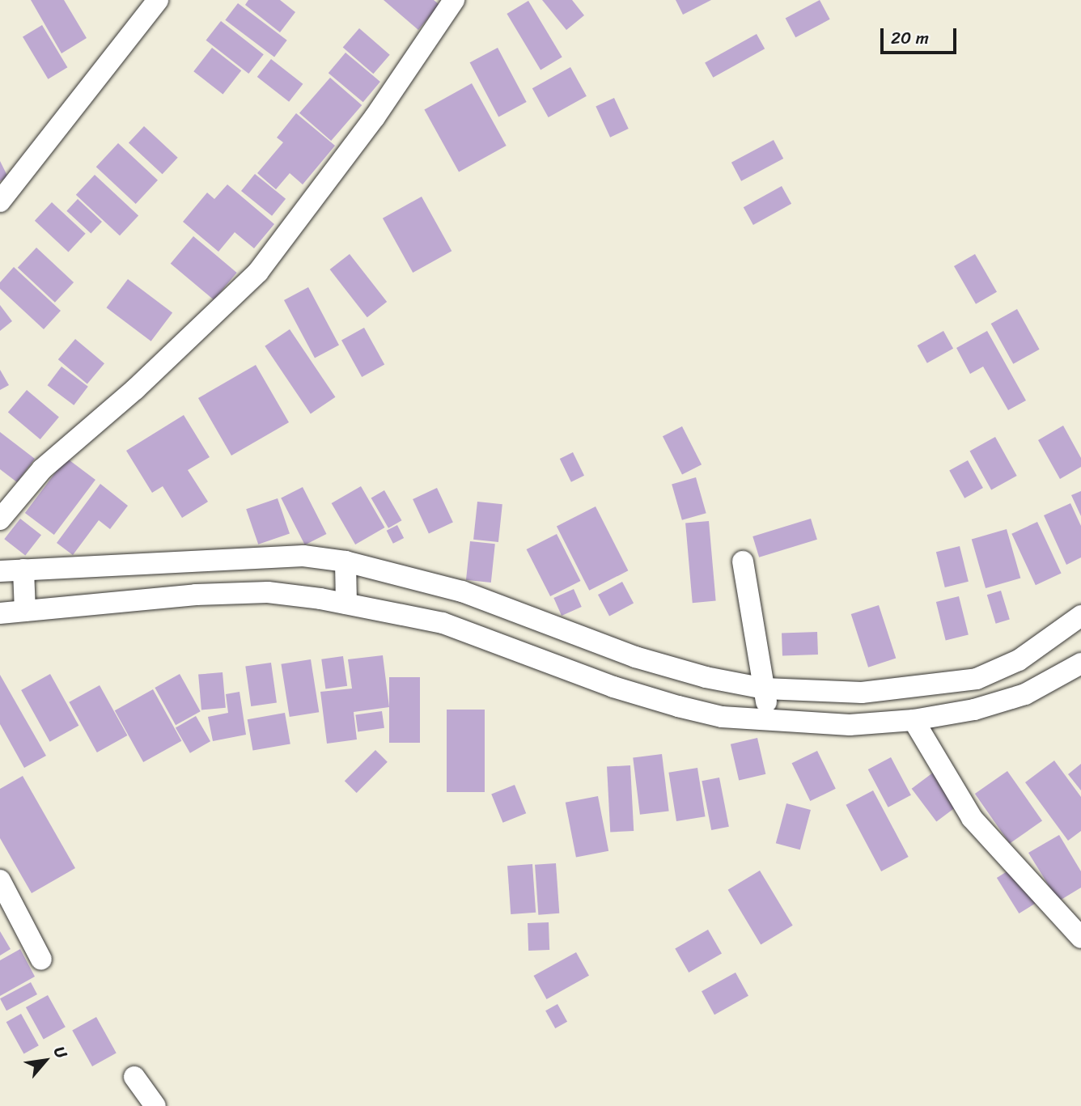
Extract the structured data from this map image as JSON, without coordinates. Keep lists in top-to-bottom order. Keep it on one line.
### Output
{"scale_bar":"20 m","north":"top right"}
